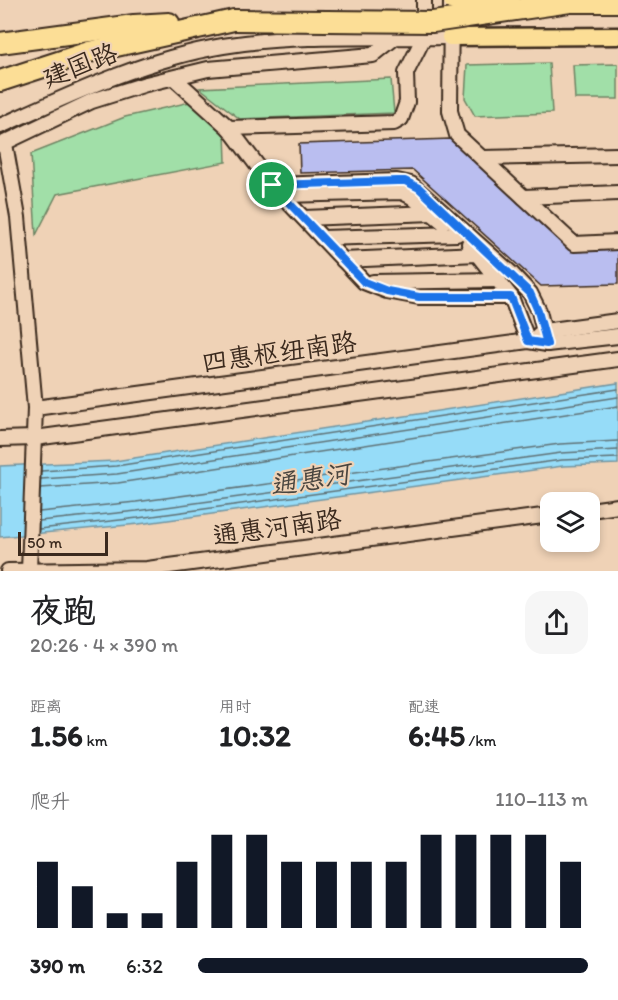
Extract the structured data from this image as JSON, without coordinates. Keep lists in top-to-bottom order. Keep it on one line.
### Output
{"streets":{"street":["建国路","四惠枢纽南路","通惠河南路"]},"water":["通惠河"],"scale_bar":"50 m","page":{"scale":"50 m","heading":["夜跑","20:26 · 4 × 390 m"],"stats":[["距离","1.56 km"],["用时","10:32"],["配速","6:45 /km"]],"chart":["爬升","110–113 m"],"list":[{"name":"390 m","note":"6:32"}]}}
